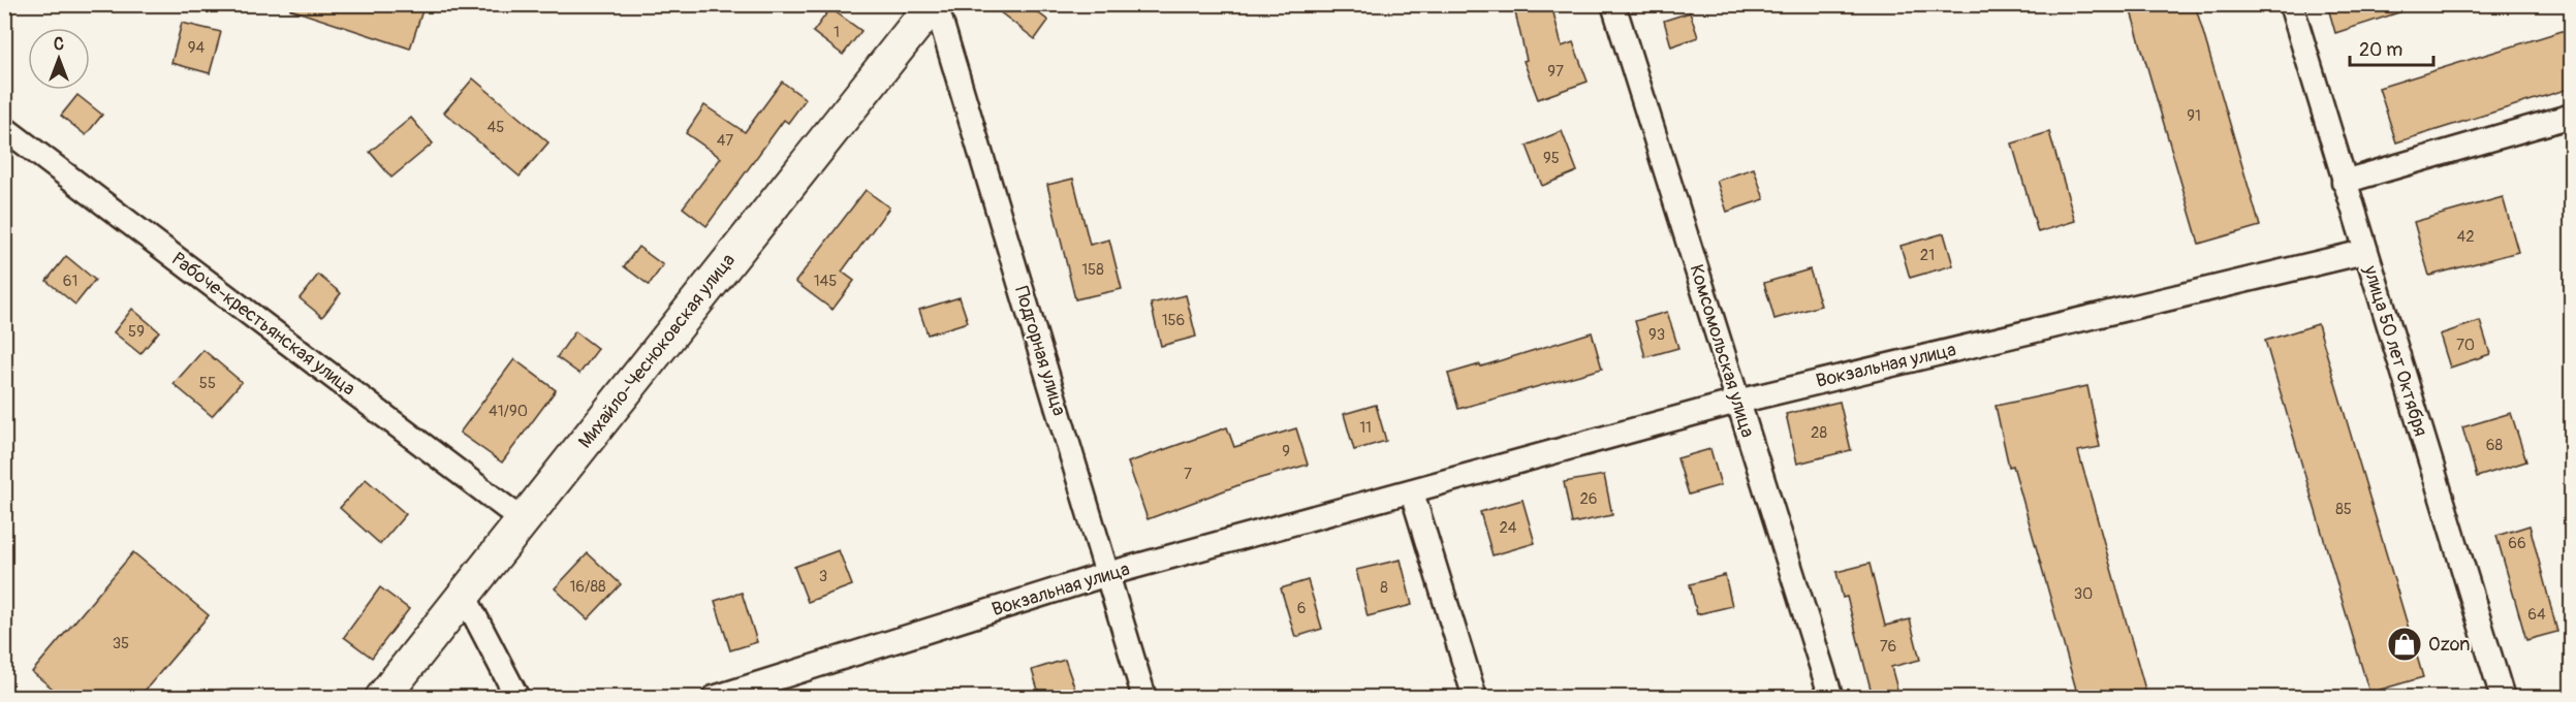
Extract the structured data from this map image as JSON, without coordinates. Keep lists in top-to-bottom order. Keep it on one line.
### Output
{"streets":{"main road":["Михайло-Чесноковская улица"],"street":["Рабоче-крестьянская улица","Подгорная улица","Комсомольская улица","улица 50 лет Октября","Вокзальная улица"]},"crossings":[["Рабоче-крестьянская улица","Михайло-Чесноковская улица"],["Михайло-Чесноковская улица","Подгорная улица"],["Подгорная улица","Вокзальная улица"],["Комсомольская улица","Вокзальная улица"],["улица 50 лет Октября","Вокзальная улица"]],"places":{"shop":["Ozon"]},"house_numbers":["1","94","97","91","45","47","95","42","21","158","61","145","156","59","93","70","55","41/90","11","28","68","9","7","26","85","24","66","3","16/88","8","30","6","64","35","76"],"scale_bar":"20 m","north":"top"}
